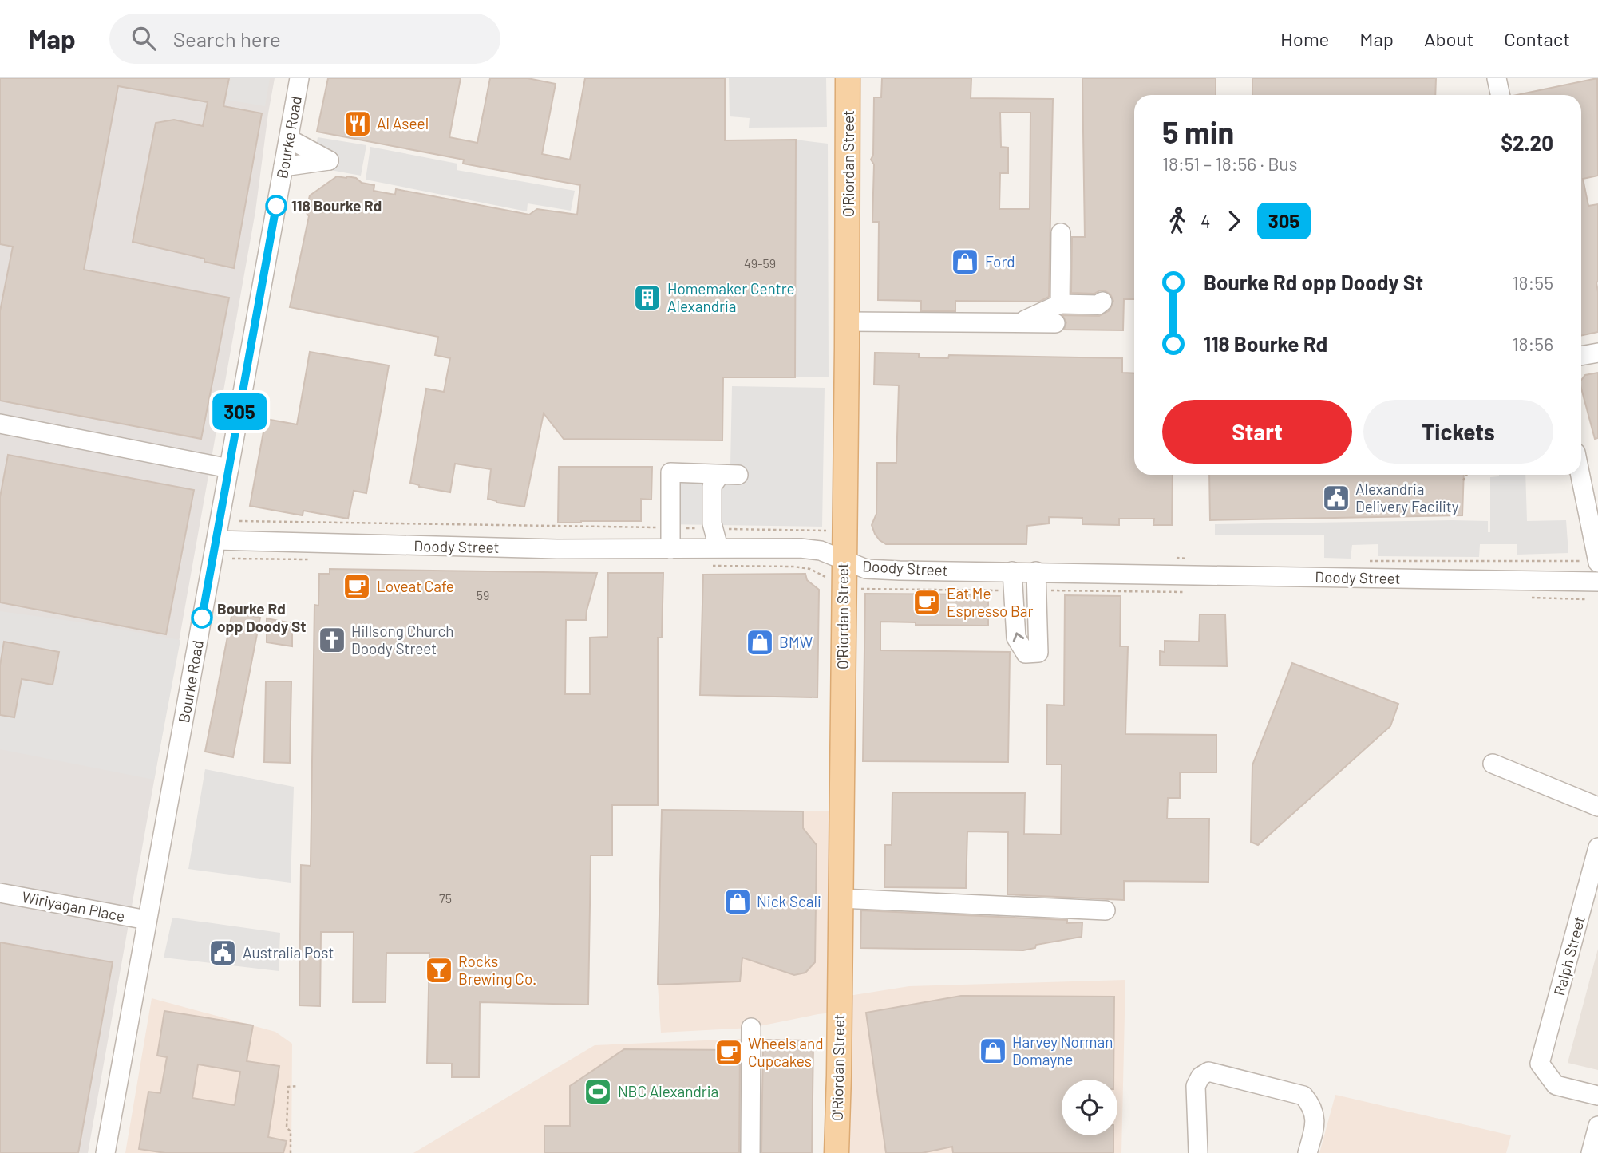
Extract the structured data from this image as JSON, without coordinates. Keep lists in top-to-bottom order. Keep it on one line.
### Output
{"streets":{"main road":["O'Riordan Street"],"street":["Bourke Road","Doody Street","Wiriyagan Place","Ralph Street"]},"crossings":[["Bourke Road","Doody Street"],["Bourke Road","Wiriyagan Place"],["O'Riordan Street","Doody Street"]],"places":{"restaurant":["Al Aseel"],"other":["118 Bourke Rd","Bourke Rd opp Doody St"],"shop":["Ford","BMW","Nick Scali","Harvey Norman Domayne"],"building":["Homemaker Centre Alexandria"],"public building":["Alexandria Delivery Facility","Australia Post"],"cafe":["Loveat Cafe","Eat Me Espresso Bar","Wheels and Cupcakes"],"church":["Hillsong Church Doody Street"],"bar":["Rocks Brewing Co."],"sports":["NBC Alexandria"]},"lines":["bus line 305"],"house_numbers":["49-59","59","75"],"page":{"header":"Map","search":"Search here","nav":["Home","Map","About","Contact"],"on_map":"305","heading":["5 min","18:51 – 18:56 · Bus","$2.20"],"legs":["4","305"],"list":[{"name":"Bourke Rd opp Doody St","value":"18:55"},{"name":"118 Bourke Rd","value":"18:56"}],"buttons":["Start","Tickets"]}}
